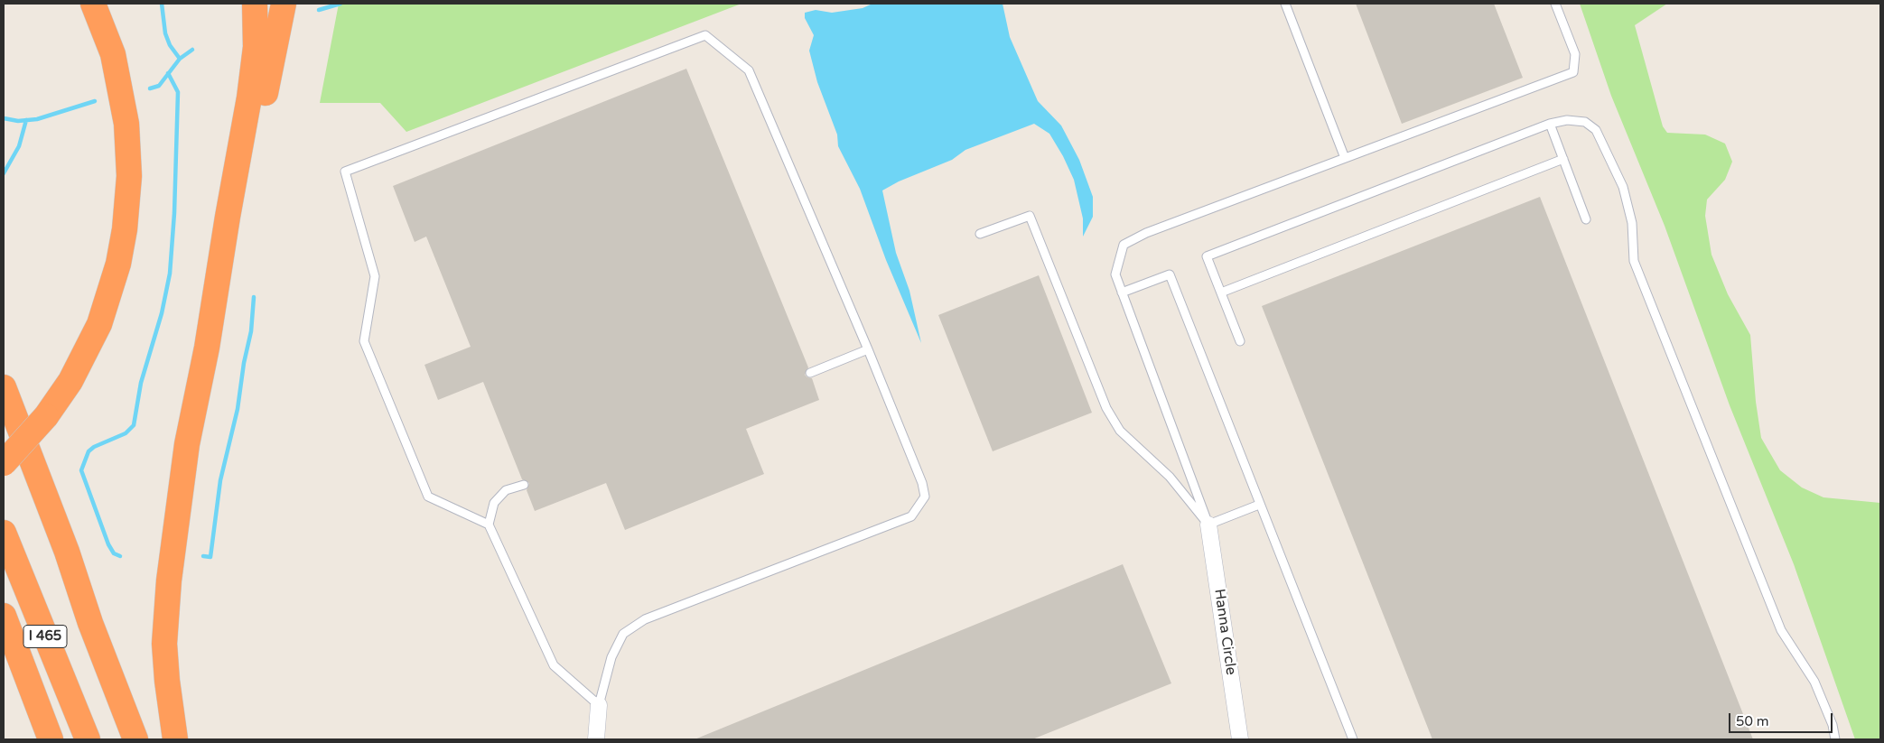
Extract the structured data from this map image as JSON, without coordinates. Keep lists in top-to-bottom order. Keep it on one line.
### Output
{"streets":{"highway":["I 465"],"street":["Hanna Circle"]},"scale_bar":"50 m"}
